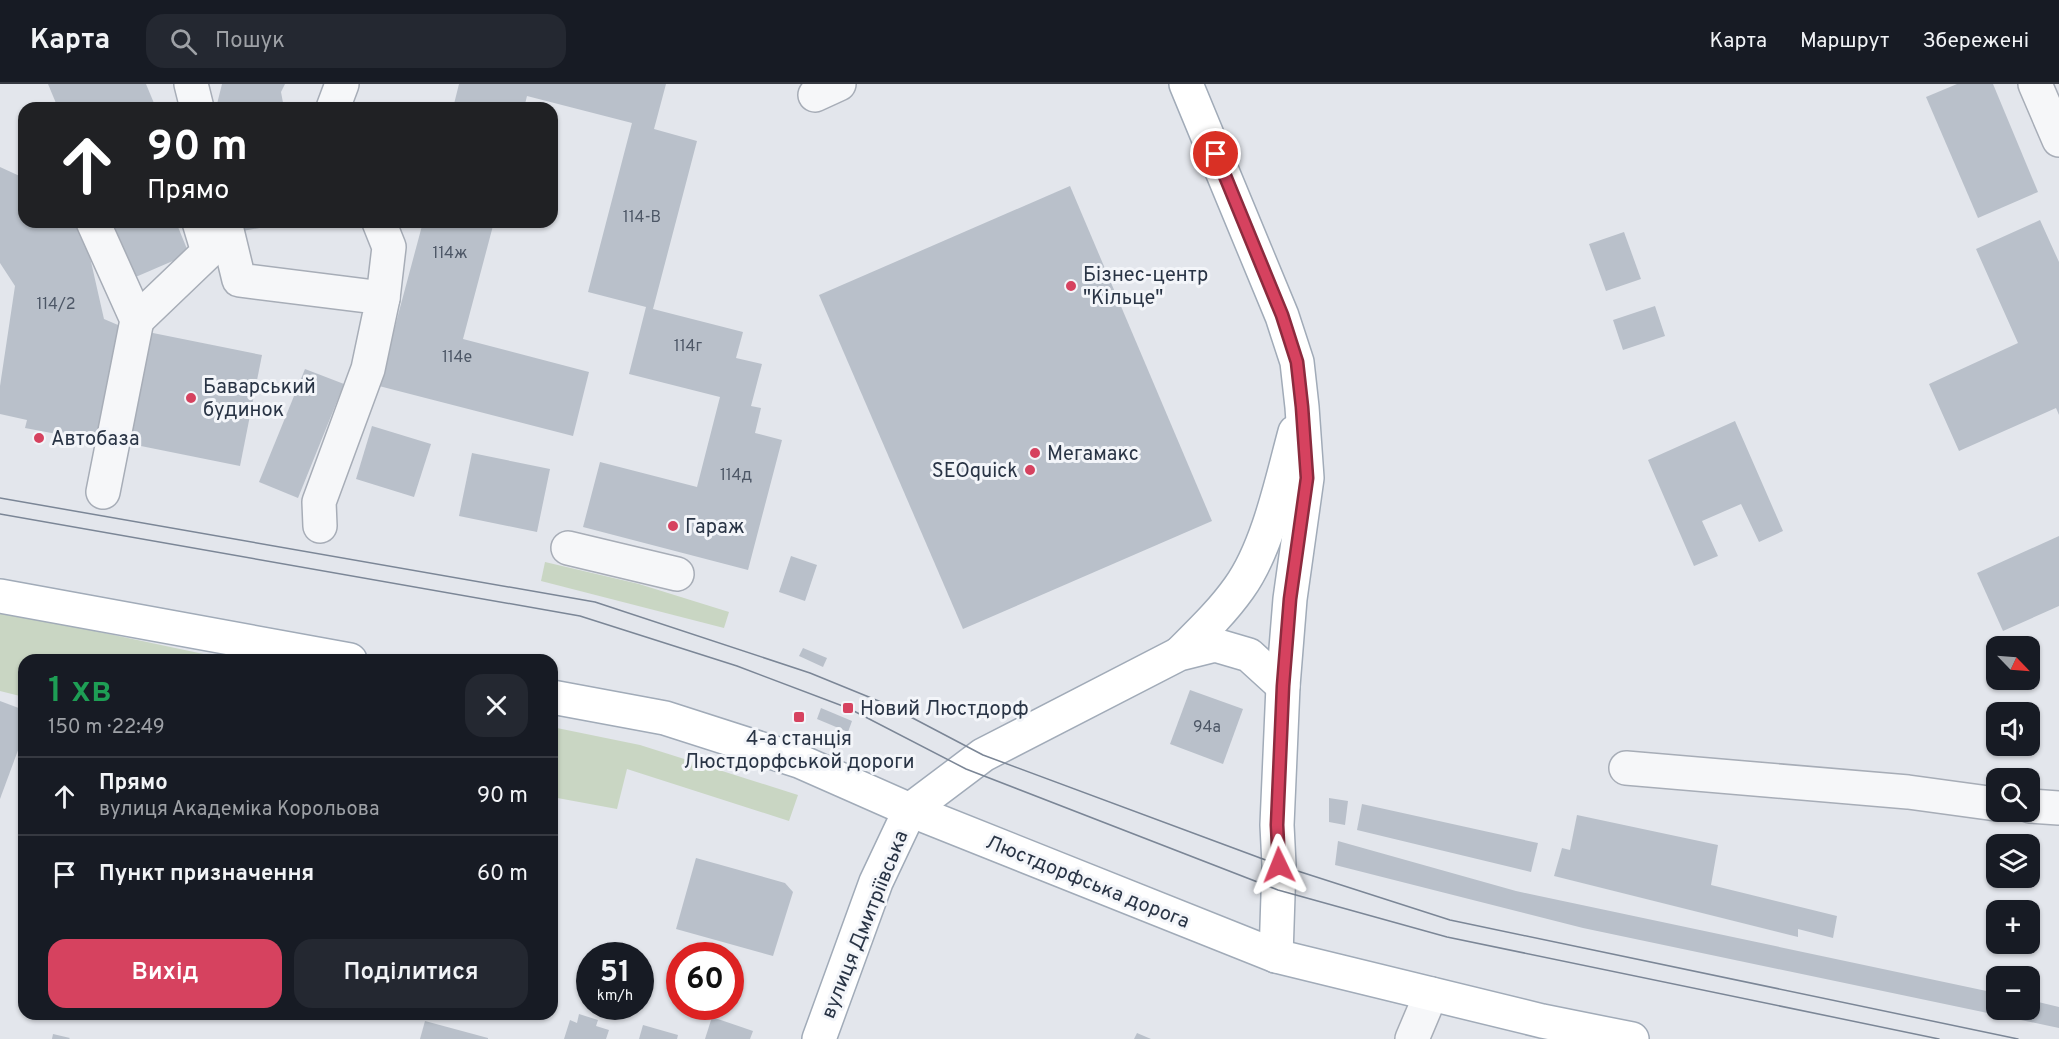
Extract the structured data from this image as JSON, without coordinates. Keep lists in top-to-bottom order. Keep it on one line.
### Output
{"streets":{"main road":["Люстдорфська дорога","вулиця Дмитріївська"]},"crossings":[["Люстдорфська дорога","вулиця Дмитріївська"]],"places":{"other":["Бізнес-центр \"Кільце\"","Баварський будинок","Автобаза","Мегамакс","SEOquick","Гараж"],"transit":["Новий Люстдорф","4-а станція Люстдорфськой дороги"]},"house_numbers":["114-В","114ж","114/2","114г","114е","114д","94а"],"north":"bottom right","page":{"header":"Карта","search":"Пошук","nav":["Карта","Маршрут","Збережені"],"turn":["90 m","Прямо"],"map_buttons":["+","−"],"heading":["1 хв","150 m · 22:49"],"list":[{"name":"Прямо","note":"вулиця Академіка Корольова","value":"90 m"},{"name":"Пункт призначення","value":"60 m"}],"buttons":["Вихід","Поділитися"],"speed":"51 km/h","limit":"60"}}
